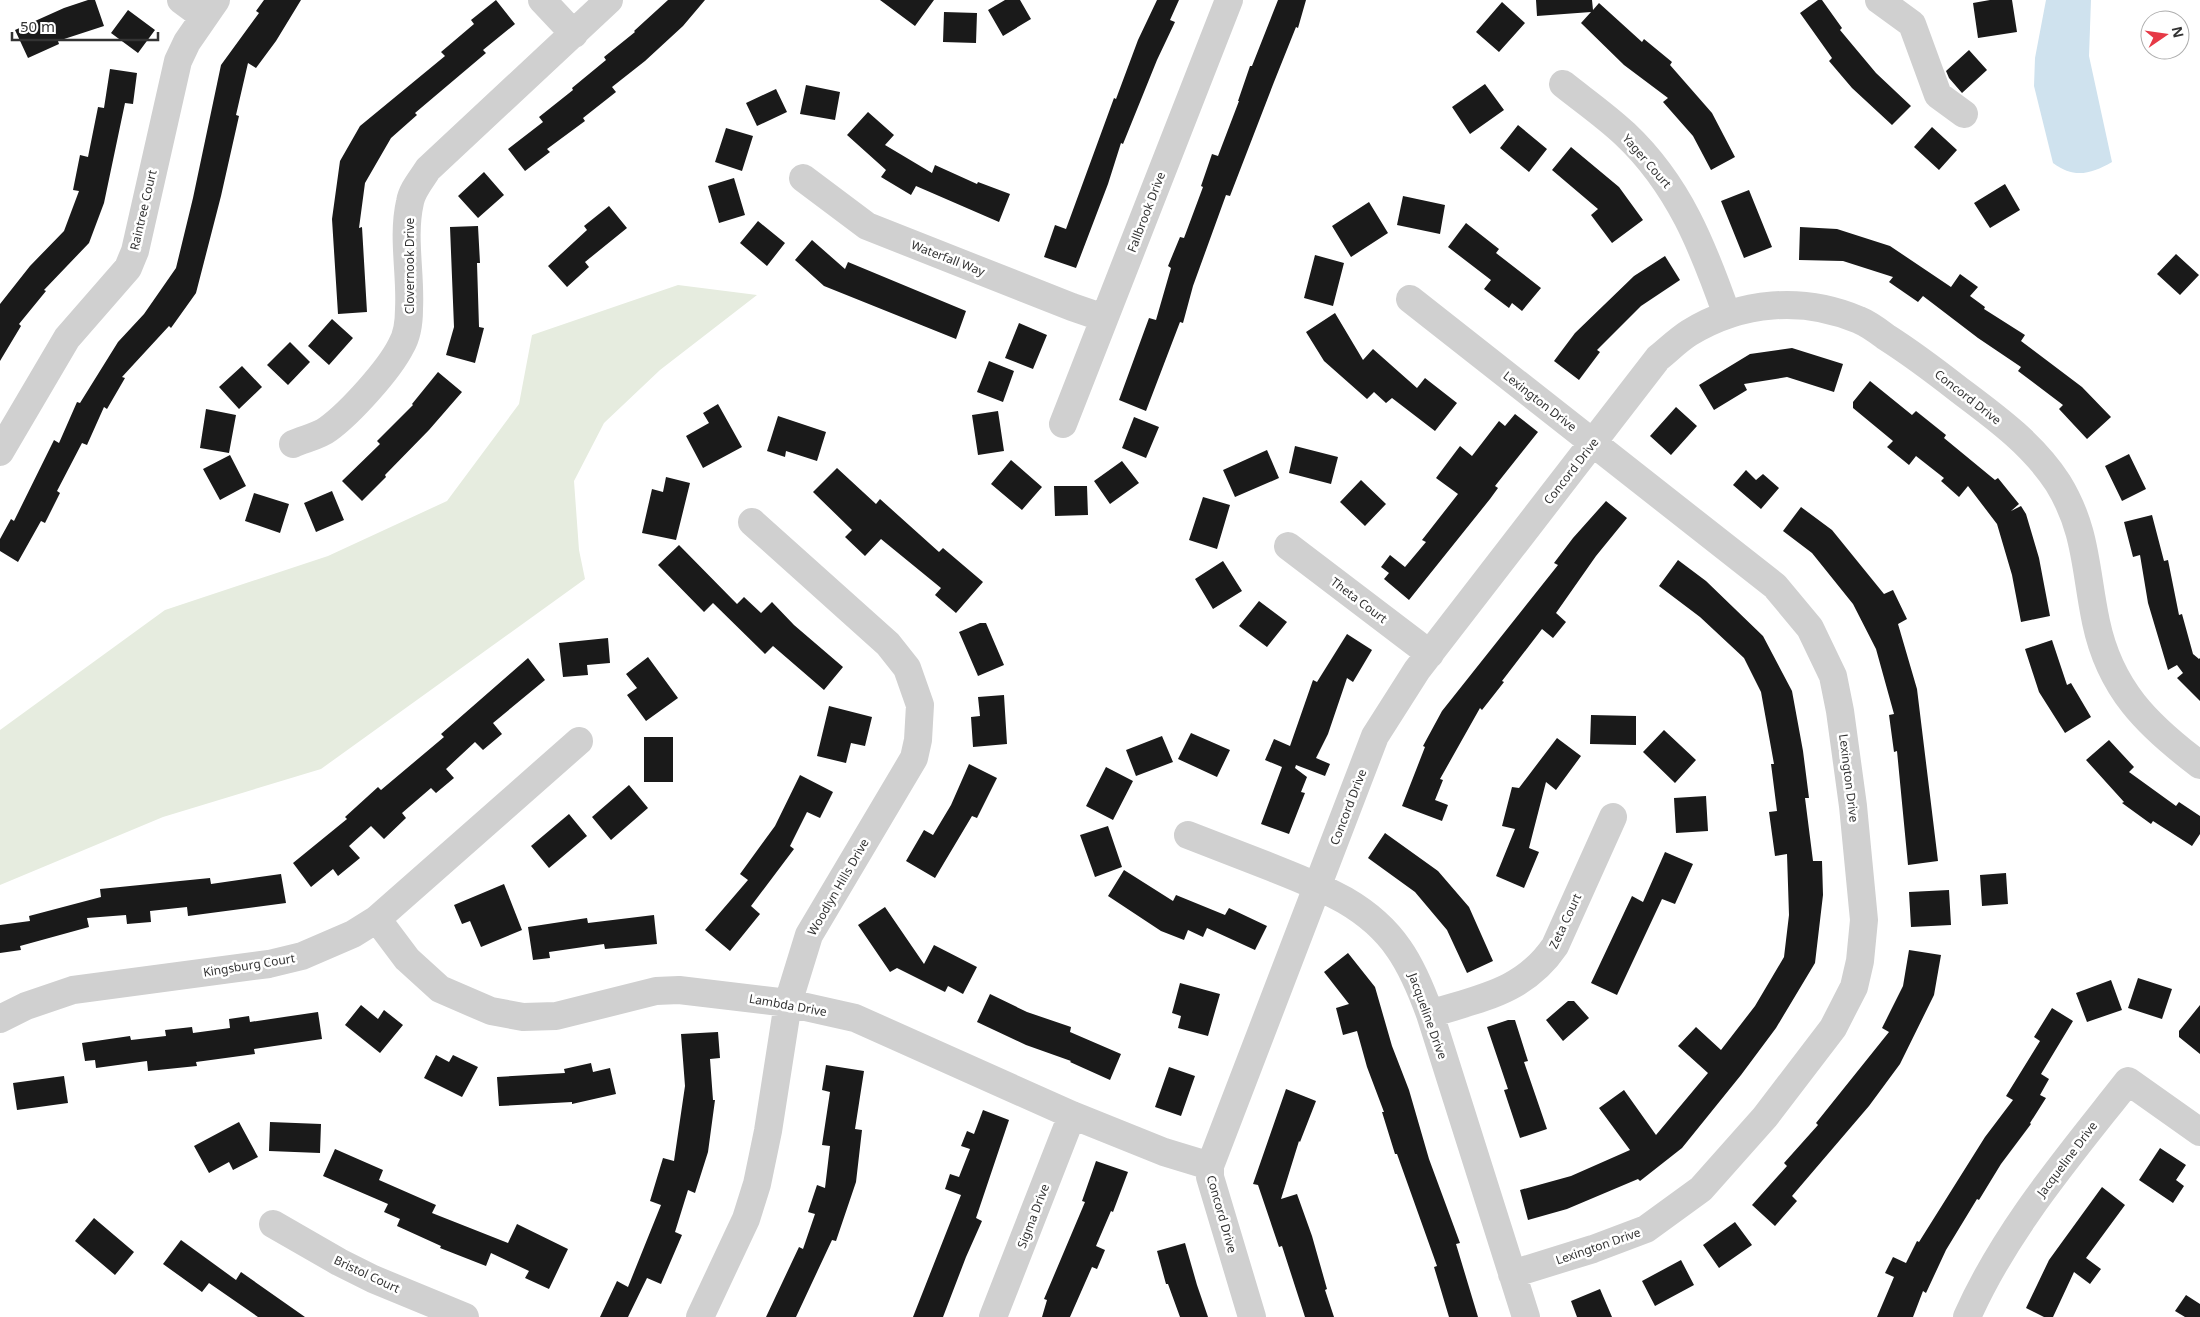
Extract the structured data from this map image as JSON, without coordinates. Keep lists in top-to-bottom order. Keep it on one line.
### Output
{"streets":{"street":["Yager Court","Raintree Court","Fallbrook Drive","Waterfall Way","Clovernook Drive","Concord Drive","Lexington Drive","Theta Court","Woodlyn Hills Drive","Zeta Court","Kingsburg Court","Lambda Drive","Jacqueline Drive","Sigma Drive","Bristol Court"]},"crossings":[["Yager Court","Concord Drive"],["Fallbrook Drive","Waterfall Way"],["Concord Drive","Lexington Drive"],["Concord Drive","Theta Court"],["Concord Drive","Lambda Drive"],["Concord Drive","Jacqueline Drive"],["Lexington Drive","Jacqueline Drive"],["Woodlyn Hills Drive","Lambda Drive"],["Zeta Court","Jacqueline Drive"],["Kingsburg Court","Lambda Drive"],["Lambda Drive","Sigma Drive"]],"scale_bar":"50 m","north":"right"}
